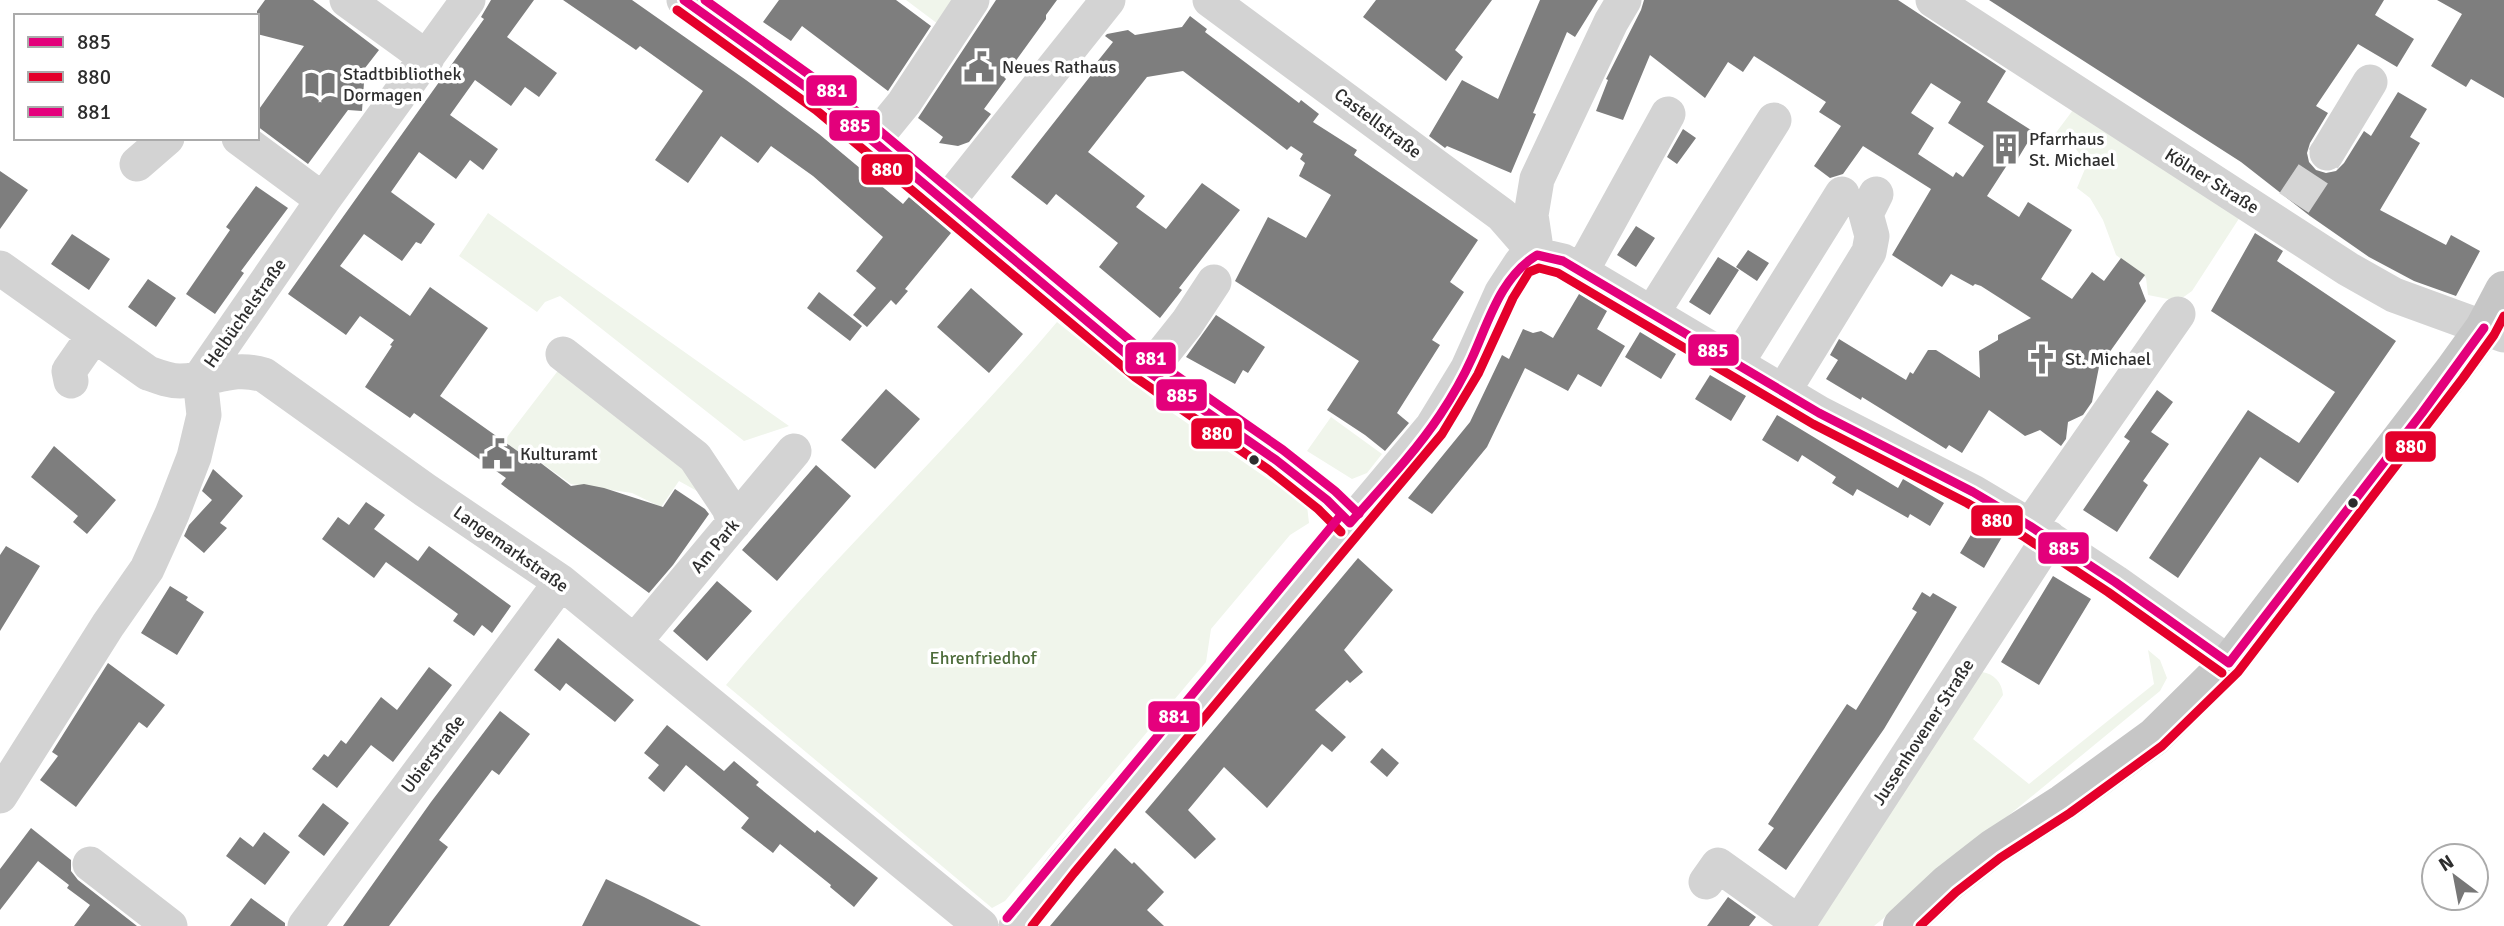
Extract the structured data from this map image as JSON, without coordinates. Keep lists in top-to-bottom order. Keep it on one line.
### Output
{"streets":{"street":["Castellstraße","Kölner Straße","Helbüchelstraße","Am Park","Langemarkstraße","Jussenhovener Straße","Ubierstraße"]},"crossings":[["Helbüchelstraße","Langemarkstraße"],["Am Park","Langemarkstraße"],["Langemarkstraße","Ubierstraße"]],"parks":["Ehrenfriedhof"],"places":{"public building":["Neues Rathaus","Kulturamt"],"library":["Stadtbibliothek Dormagen"],"building":["Pfarrhaus St. Michael"],"church":["St. Michael"]},"lines":["transit line 885","transit line 881","transit line 880"],"legend":["885","880","881"],"north":"top left"}
